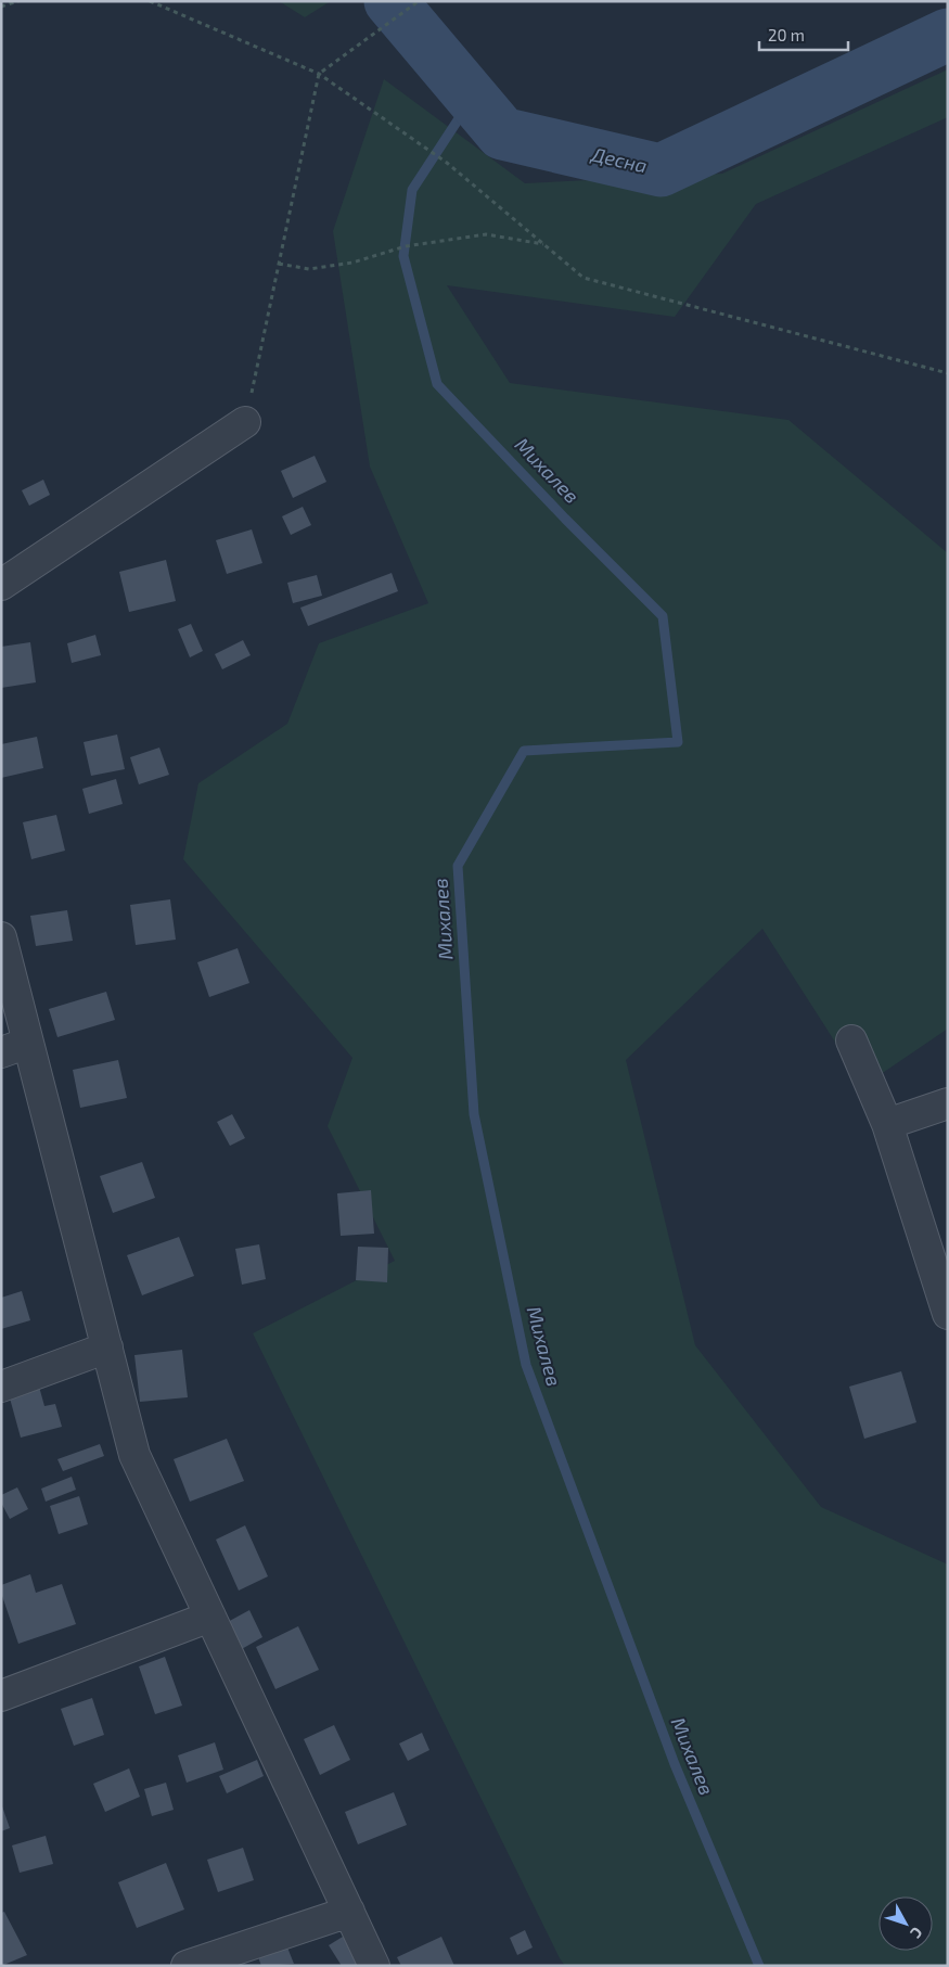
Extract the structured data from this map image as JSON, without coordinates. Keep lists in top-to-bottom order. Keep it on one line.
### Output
{"water":["Десна","Михалев"],"scale_bar":"20 m","north":"bottom right"}
